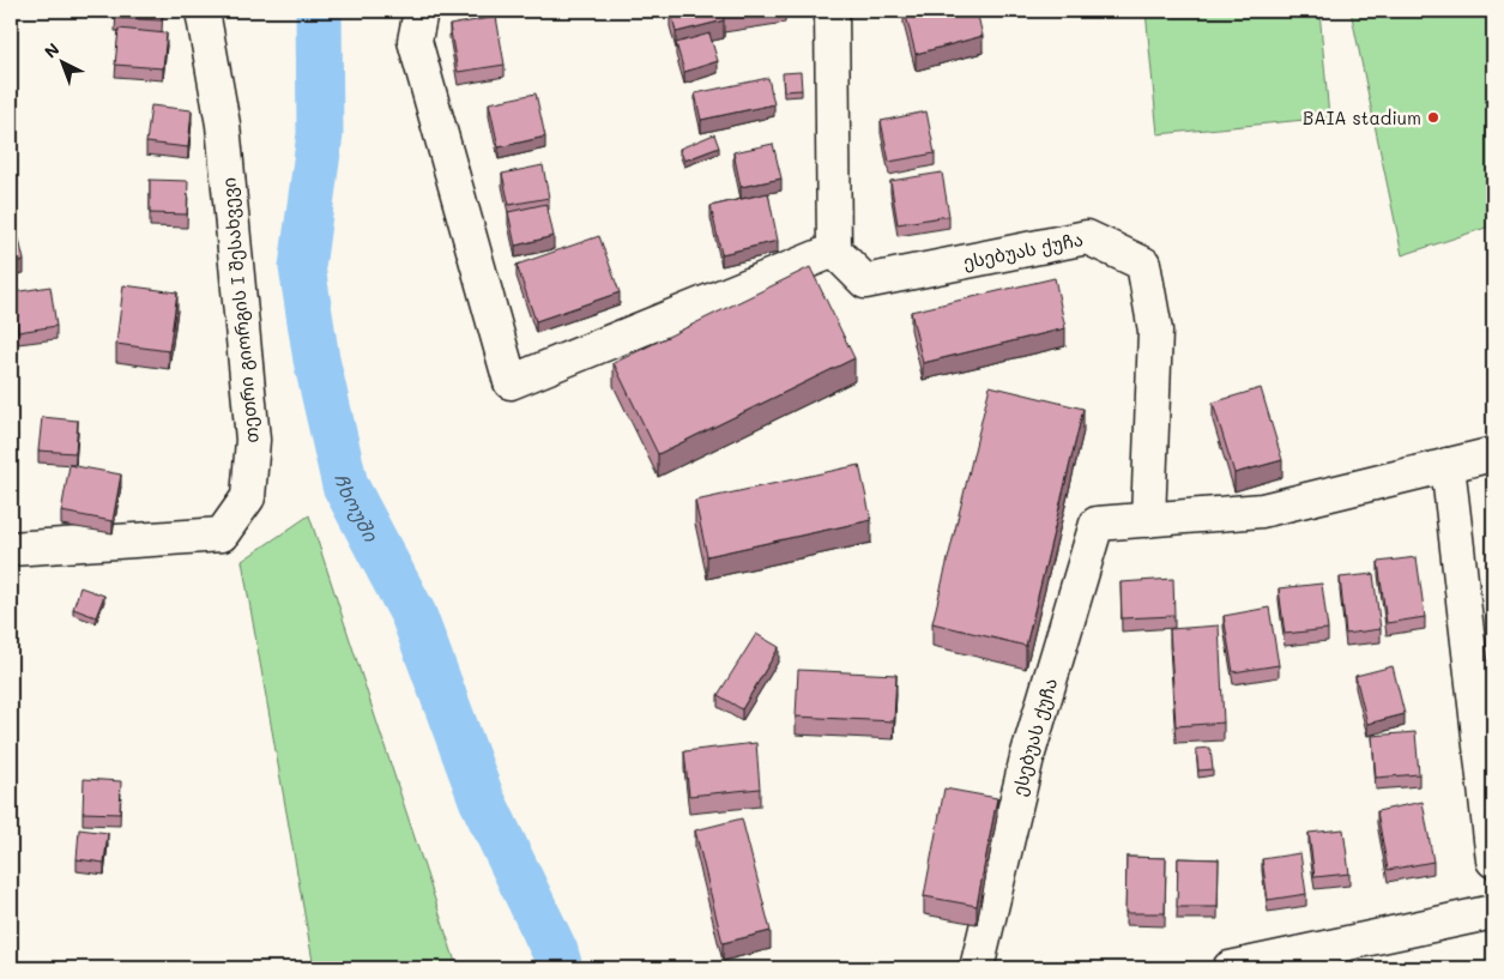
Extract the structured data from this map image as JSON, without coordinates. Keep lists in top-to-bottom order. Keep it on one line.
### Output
{"streets":{"street":["ესებუას ქუჩა","თეთრი გიორგის I შესახვევი"]},"water":["ჩხოუში"],"places":["BAIA stadium"],"north":"top left"}
